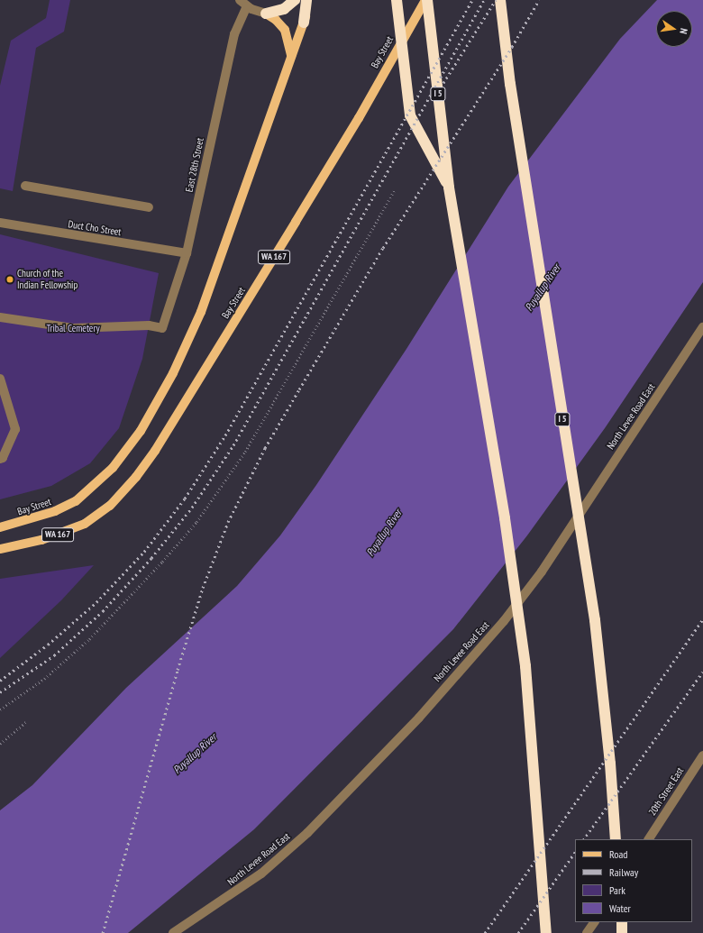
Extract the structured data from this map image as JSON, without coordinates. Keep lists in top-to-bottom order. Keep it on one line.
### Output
{"streets":{"highway":["I 5"],"main road":["Bay Street","WA 167"],"street":["East 28th Street","Duct Cho Street","North Levee Road East","20th Street East"]},"crossings":[["Bay Street","I 5"],["East 28th Street","Duct Cho Street"]],"water":["Puyallup River"],"parks":["Tribal Cemetery"],"places":["Church of the Indian Fellowship"],"legend":["Road","Railway","Park","Water"],"north":"right"}
